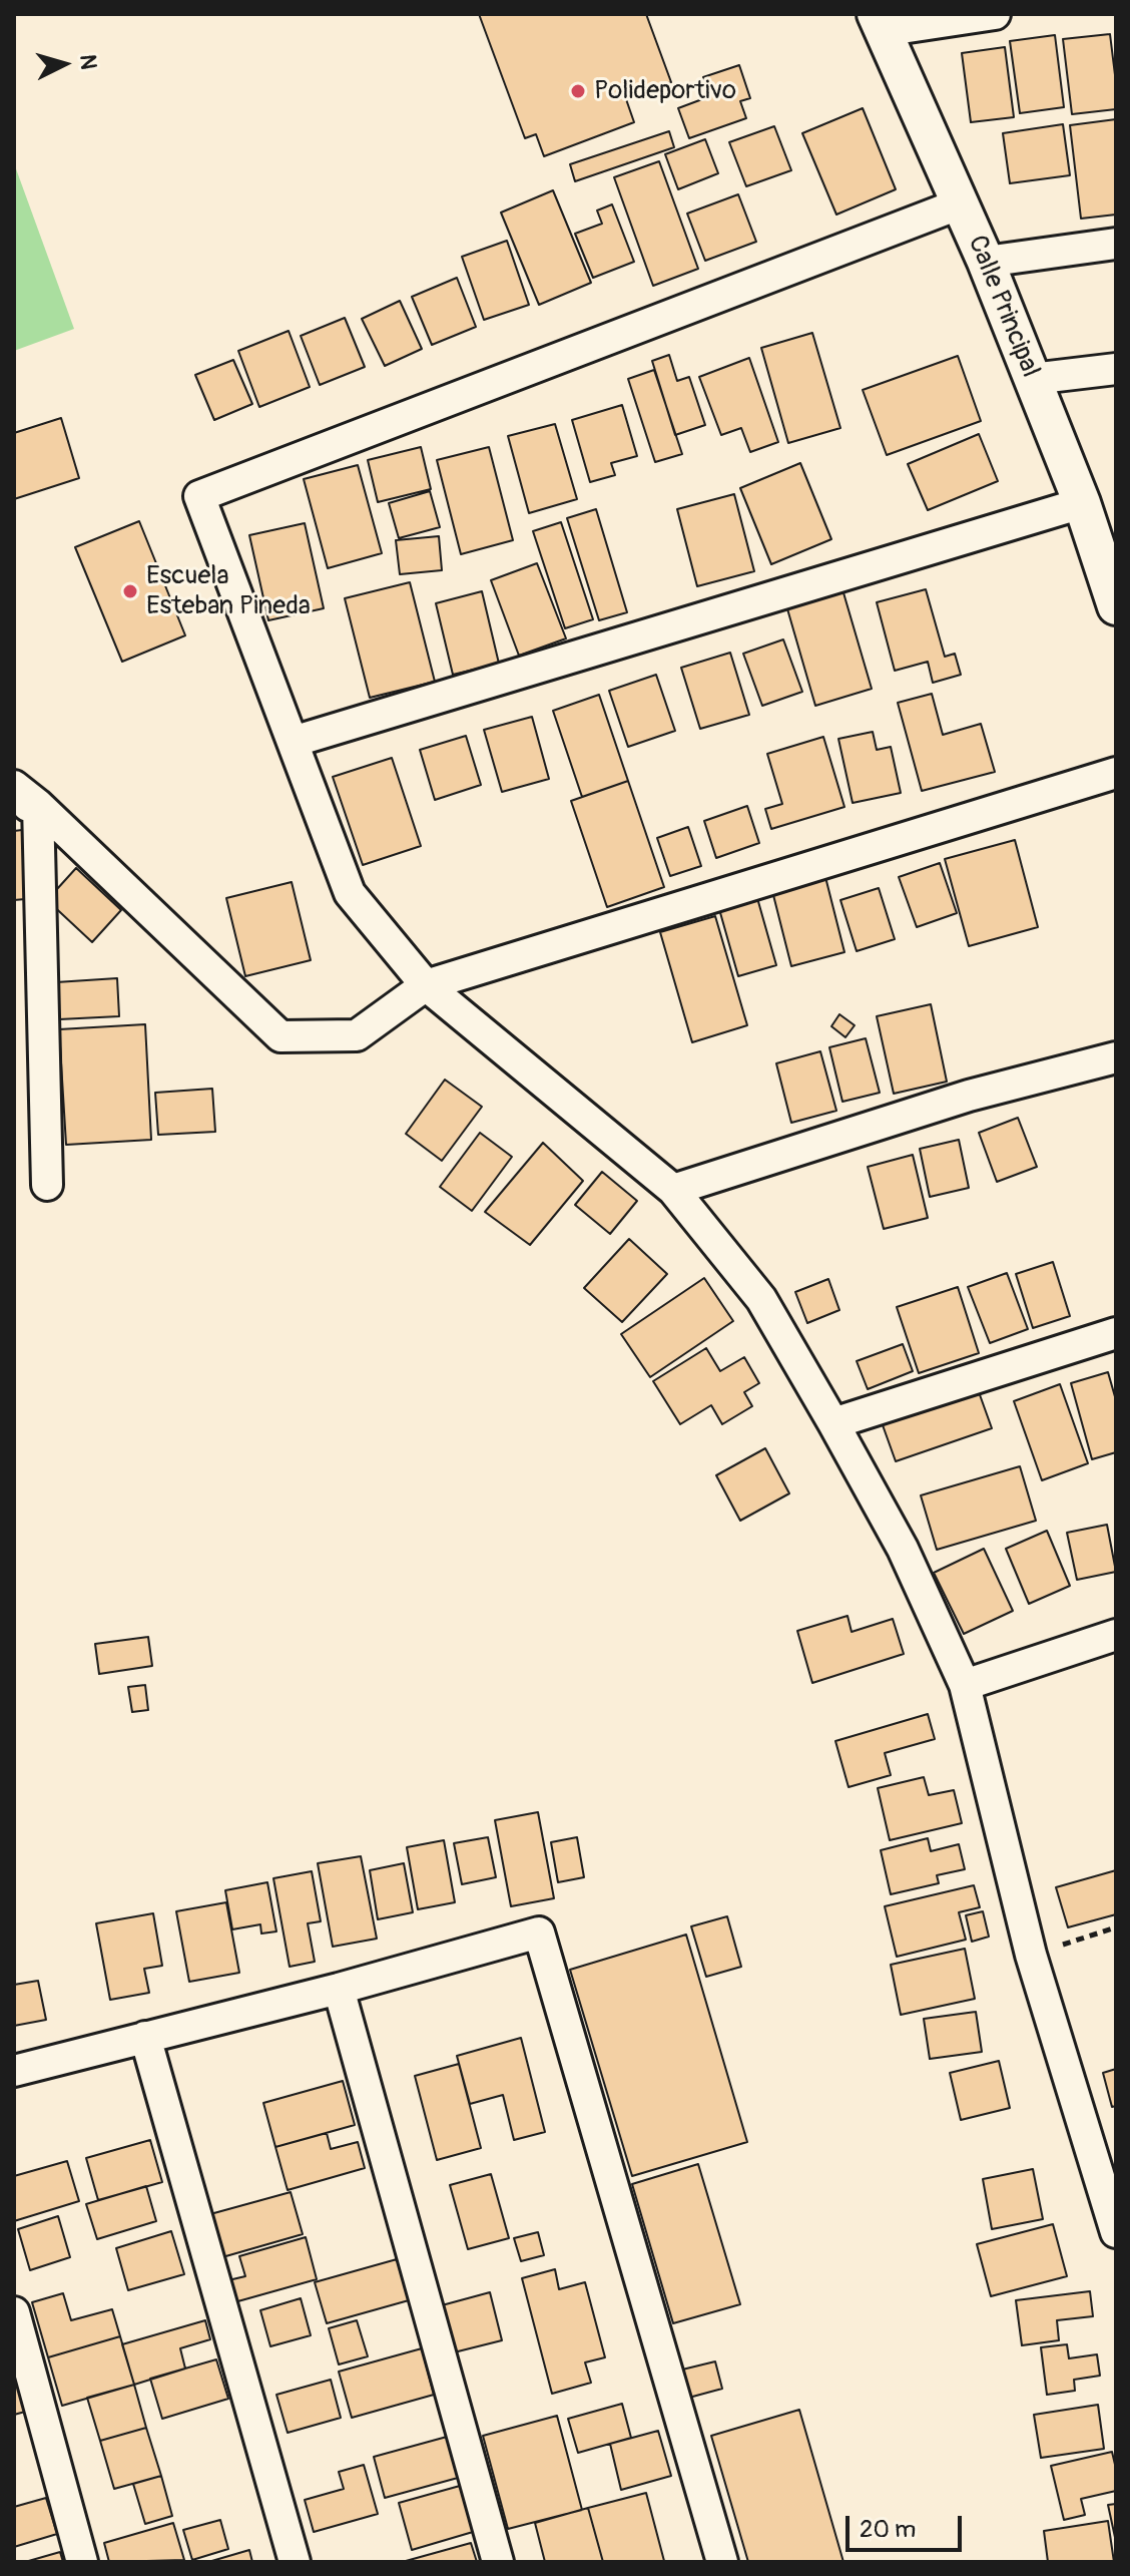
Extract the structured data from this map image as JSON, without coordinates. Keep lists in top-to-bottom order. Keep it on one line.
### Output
{"streets":{"street":["Calle Principal"]},"places":["Polideportivo","Escuela Esteban Pineda"],"scale_bar":"20 m","north":"right"}
